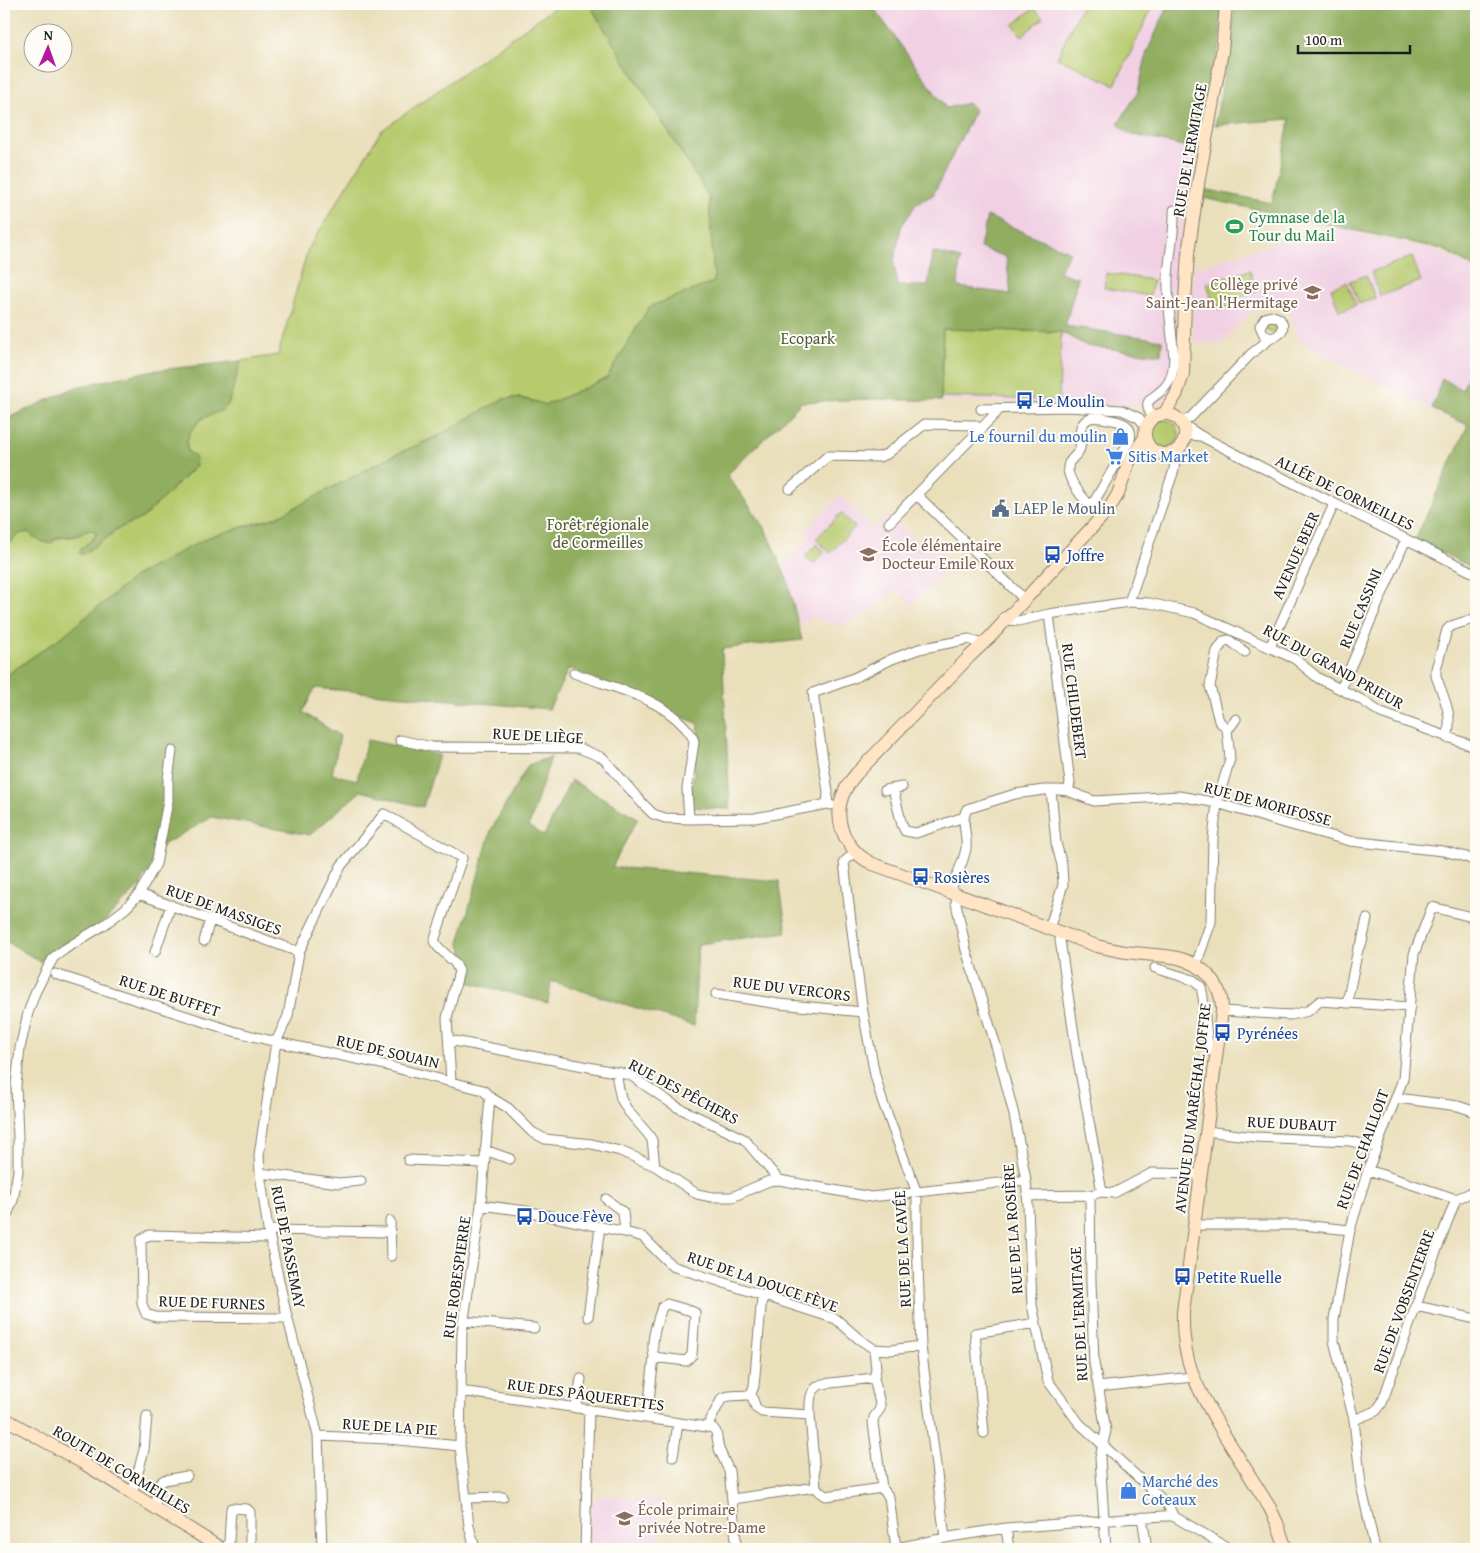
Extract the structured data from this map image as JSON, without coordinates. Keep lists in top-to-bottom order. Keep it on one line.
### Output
{"streets":{"street":["RUE DE L'ERMITAGE","ALLÉE DE CORMEILLES","AVENUE BEER","RUE CASSINI","RUE DU GRAND PRIEUR","RUE CHILDEBERT","RUE DE LIÈGE","RUE DE MORIFOSSE","RUE DE MASSIGES","RUE DU VERCORS","RUE DE BUFFET","RUE DE SOUAIN","RUE DES PÊCHERS","AVENUE DU MARÉCHAL JOFFRE","RUE DUBAUT","RUE DE CHAILLOIT","RUE DE LA ROSIÈRE","RUE DE PASSEMAY","RUE DE LA CAVÉE","RUE ROBESPIERRE","RUE DE LA DOUCE FÈVE","RUE DE VOBSENTERRE","RUE DE FURNES","RUE DES PÂQUERETTES","RUE DE LA PIE","ROUTE DE CORMEILLES"]},"crossings":[["RUE DE L'ERMITAGE","ALLÉE DE CORMEILLES"],["RUE DE L'ERMITAGE","RUE DU GRAND PRIEUR"],["RUE DE L'ERMITAGE","RUE DE LA ROSIÈRE"],["ALLÉE DE CORMEILLES","AVENUE BEER"],["ALLÉE DE CORMEILLES","RUE CASSINI"],["AVENUE BEER","RUE DU GRAND PRIEUR"],["RUE CASSINI","RUE DU GRAND PRIEUR"],["RUE DU GRAND PRIEUR","RUE CHILDEBERT"],["RUE DU GRAND PRIEUR","RUE DE LIÈGE"],["RUE DU GRAND PRIEUR","AVENUE DU MARÉCHAL JOFFRE"],["RUE CHILDEBERT","RUE DE MORIFOSSE"],["RUE DE LIÈGE","AVENUE DU MARÉCHAL JOFFRE"],["RUE DE MASSIGES","RUE DE PASSEMAY"],["RUE DU VERCORS","RUE DE LA CAVÉE"],["RUE DE BUFFET","RUE DE SOUAIN"],["RUE DE BUFFET","RUE DE PASSEMAY"],["RUE DE SOUAIN","RUE DES PÊCHERS"],["RUE DE SOUAIN","RUE DE PASSEMAY"],["RUE DE SOUAIN","RUE ROBESPIERRE"],["RUE DES PÊCHERS","RUE DE PASSEMAY"],["AVENUE DU MARÉCHAL JOFFRE","RUE DUBAUT"],["AVENUE DU MARÉCHAL JOFFRE","RUE DE LA ROSIÈRE"],["AVENUE DU MARÉCHAL JOFFRE","RUE DE LA CAVÉE"],["RUE DUBAUT","RUE DE CHAILLOIT"],["RUE DE CHAILLOIT","RUE DE VOBSENTERRE"],["RUE DE PASSEMAY","RUE DE FURNES"],["RUE DE PASSEMAY","RUE DE LA PIE"],["RUE ROBESPIERRE","RUE DE LA DOUCE FÈVE"],["RUE ROBESPIERRE","RUE DES PÂQUERETTES"],["RUE ROBESPIERRE","RUE DE LA PIE"]],"parks":["Ecopark","Forêt régionale de Cormeilles"],"places":{"sports":["Gymnase de la Tour du Mail"],"school or university":["Collège privé Saint-Jean l'Hermitage","École élémentaire Docteur Emile Roux","École primaire privée Notre-Dame"],"bus stop":["Le Moulin","Joffre","Rosières","Pyrénées","Douce Fève","Petite Ruelle"],"shop":["Le fournil du moulin","Marché des Coteaux"],"supermarket":["Sitis Market"],"public building":["LAEP le Moulin"]},"scale_bar":"100 m","north":"top"}
